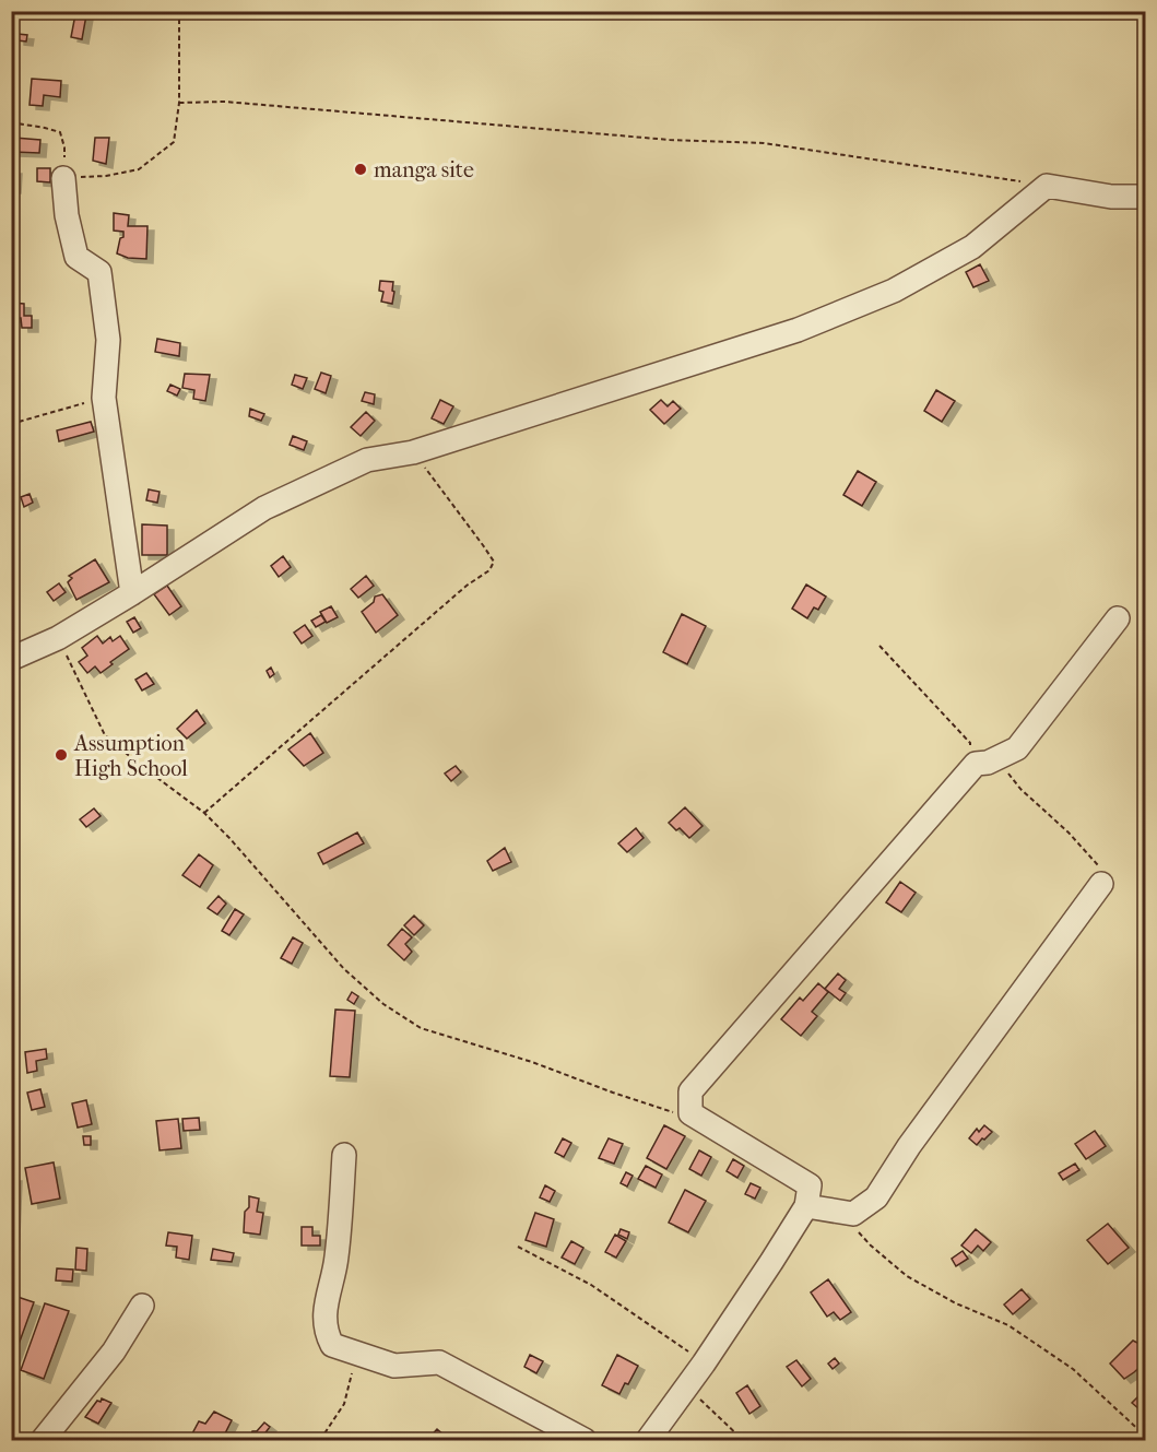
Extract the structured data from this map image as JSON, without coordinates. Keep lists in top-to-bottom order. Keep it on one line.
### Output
{"places":["manga site","Assumption High School"]}
